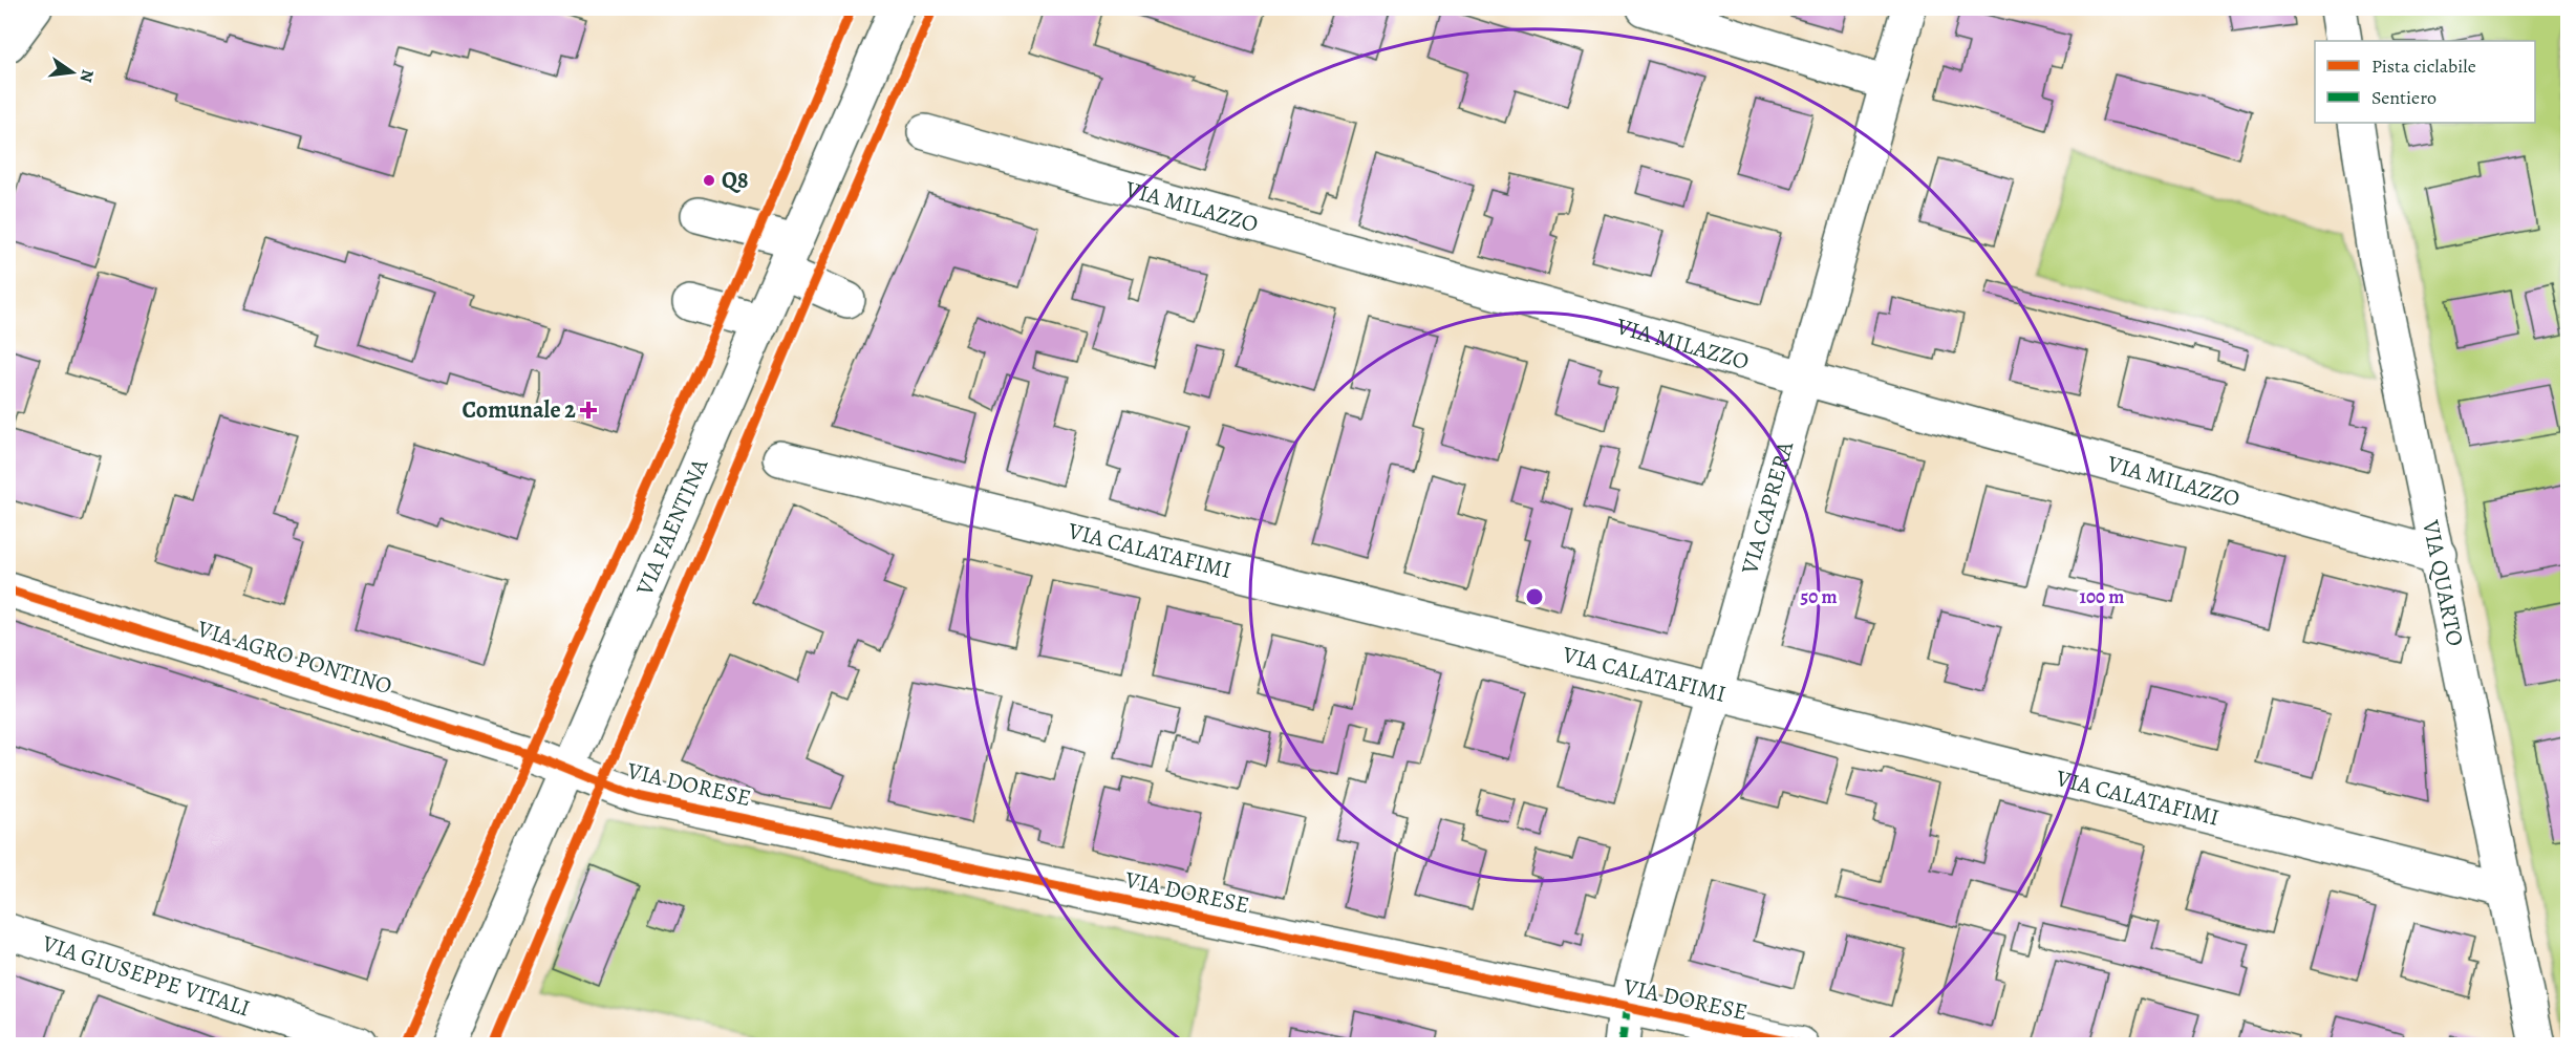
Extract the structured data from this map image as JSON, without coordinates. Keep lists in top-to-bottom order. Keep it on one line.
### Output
{"streets":{"street":["VIA MILAZZO","VIA CAPRERA","VIA FAENTINA","VIA CALATAFIMI","VIA QUARTO","VIA AGRO PONTINO","VIA DORESE","VIA GIUSEPPE VITALI"]},"crossings":[["VIA MILAZZO","VIA CAPRERA"],["VIA MILAZZO","VIA QUARTO"],["VIA CAPRERA","VIA CALATAFIMI"],["VIA CAPRERA","VIA DORESE"],["VIA FAENTINA","VIA AGRO PONTINO"],["VIA FAENTINA","VIA DORESE"],["VIA CALATAFIMI","VIA QUARTO"],["VIA AGRO PONTINO","VIA DORESE"]],"places":{"other":["Q8"],"health":["Comunale 2"]},"legend":["Pista ciclabile","Sentiero"],"north":"right","rings":["50 m","100 m"]}
